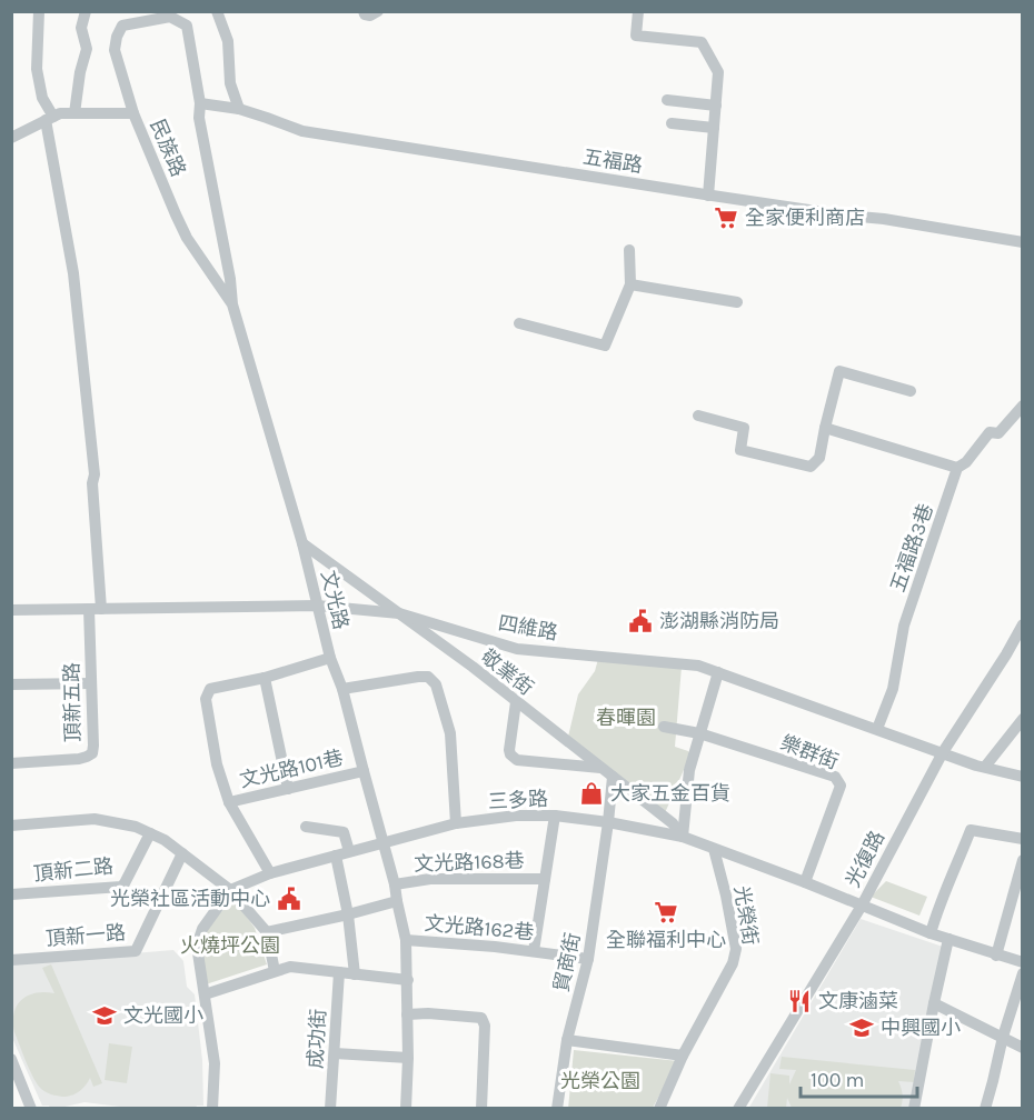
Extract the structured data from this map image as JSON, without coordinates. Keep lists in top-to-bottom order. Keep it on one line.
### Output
{"streets":{"street":["民族路","五福路","五福路3巷","文光路","四維路","敬業街","頂新五路","樂群街","文光路101巷","三多路","光復路","文光路168巷","頂新二路","光榮街","文光路162巷","頂新一路","貿商街","成功街"]},"crossings":[["民族路","文光路"],["民族路","頂新五路"],["五福路","文光路"],["五福路3巷","四維路"],["文光路","四維路"],["文光路","敬業街"],["文光路","文光路101巷"],["文光路","三多路"],["文光路","文光路168巷"],["文光路","文光路162巷"],["四維路","敬業街"],["四維路","頂新五路"],["四維路","光復路"],["敬業街","三多路"],["敬業街","貿商街"],["樂群街","三多路"],["三多路","光復路"],["三多路","光榮街"],["三多路","貿商街"],["文光路162巷","貿商街"]],"parks":["春暉園","火燒坪公園","光榮公園"],"places":{"supermarket":["全家便利商店","全聯福利中心"],"public building":["澎湖縣消防局","光榮社區活動中心"],"shop":["大家五金百貨"],"restaurant":["文康滷菜"],"school or university":["文光國小","中興國小"]},"scale_bar":"100 m"}
